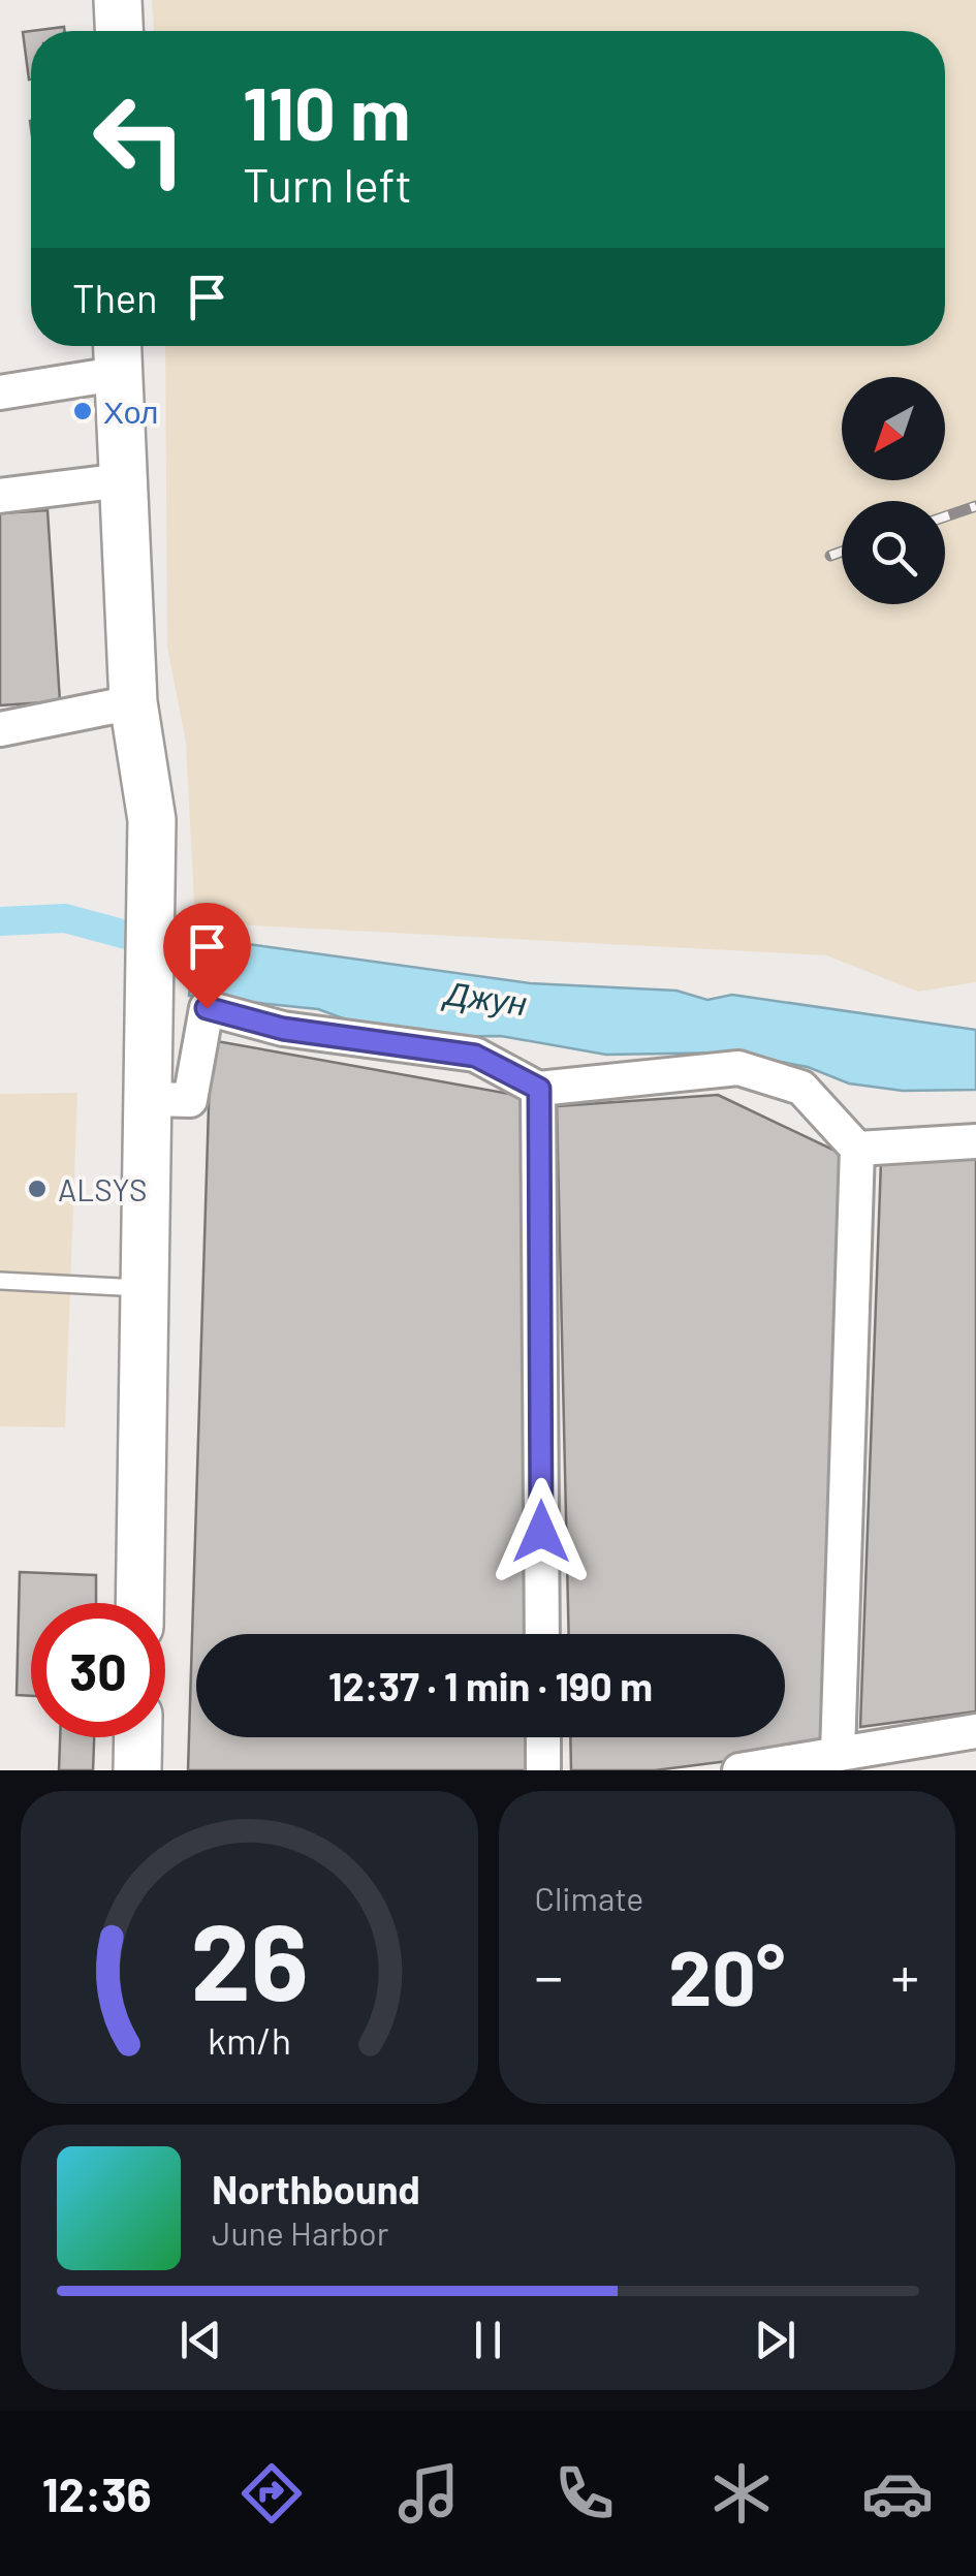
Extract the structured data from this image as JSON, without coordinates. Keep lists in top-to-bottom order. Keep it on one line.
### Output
{"water":["Джун"],"places":["Хол","ALSYS"],"north":"bottom left","page":{"turn":["110 m","Turn left"],"then":"Then","limit":"30","trip":"12:37 · 1 min · 190 m","tile":"Climate","heat":["−","20°","+"],"song":["Northbound","June Harbor"],"tabs":"12:36","gauge":["26","km/h"]}}
